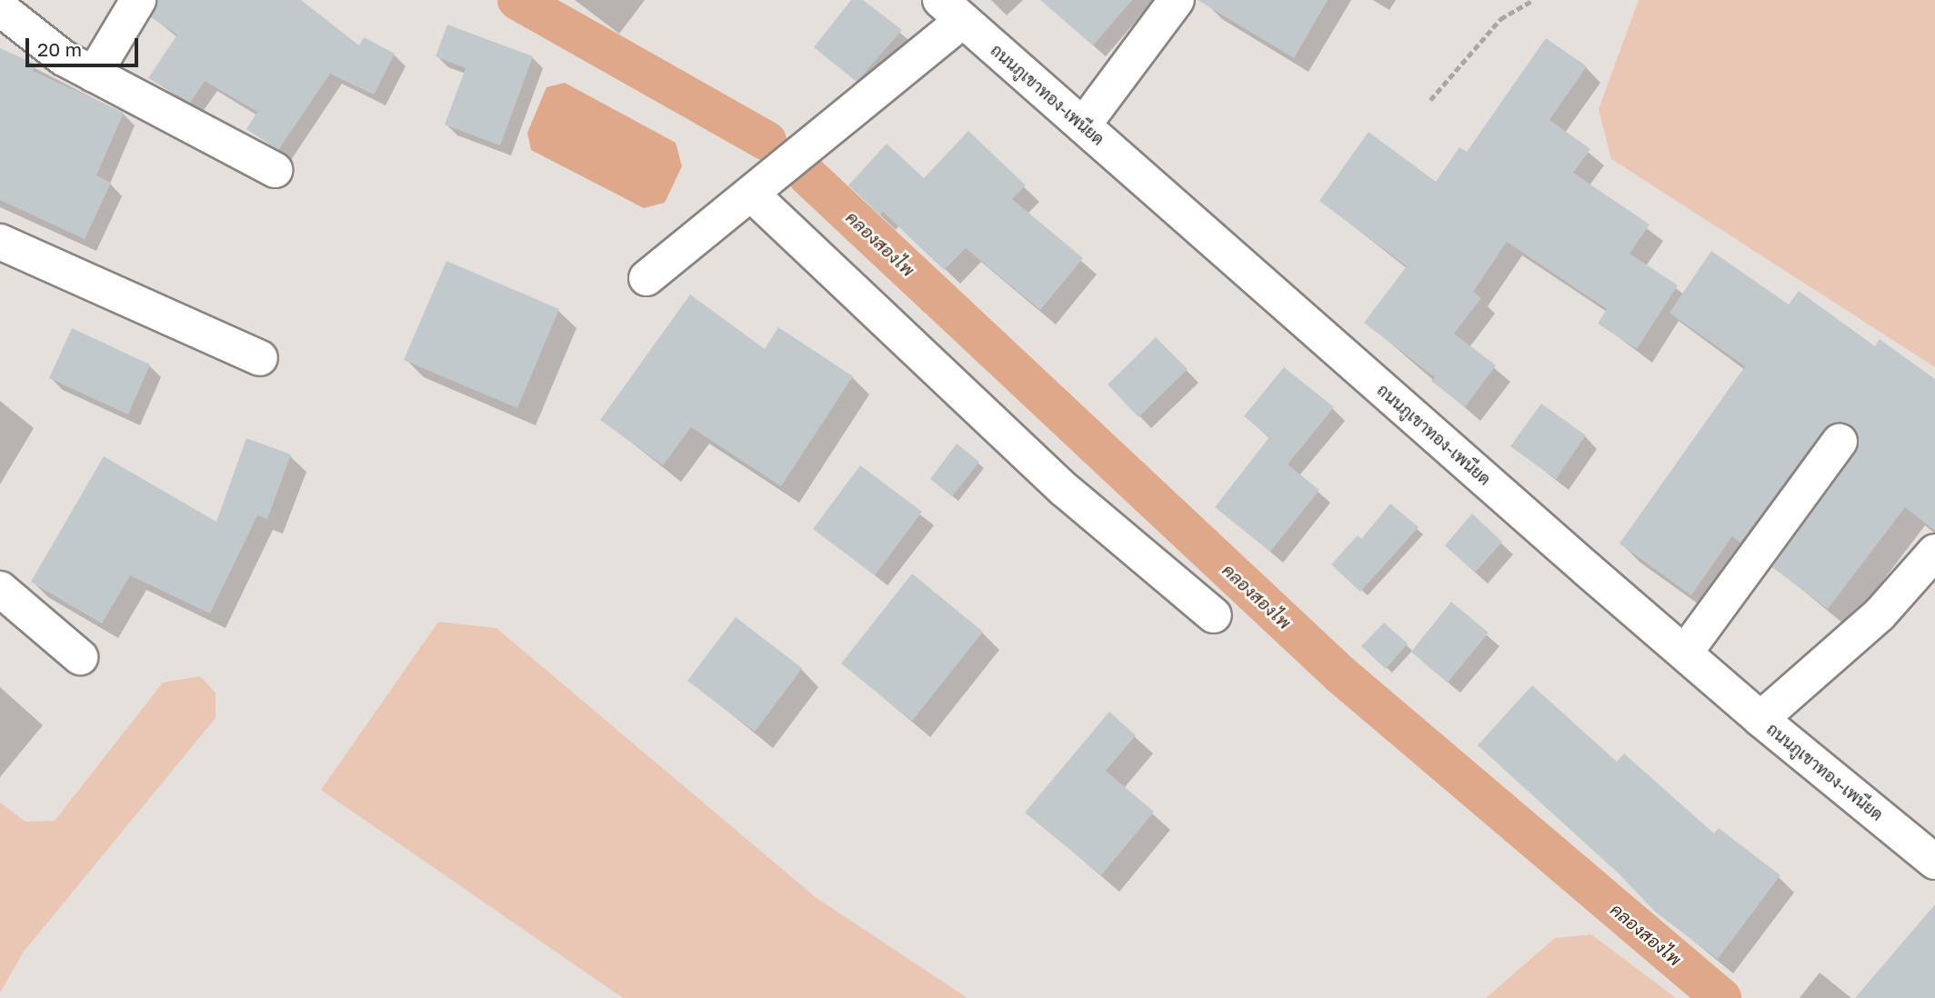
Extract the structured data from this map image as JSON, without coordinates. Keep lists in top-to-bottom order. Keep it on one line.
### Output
{"streets":{"street":["ถนนภูเขาทอง-เพนียด"]},"water":["คลองสองไพ"],"scale_bar":"20 m"}
